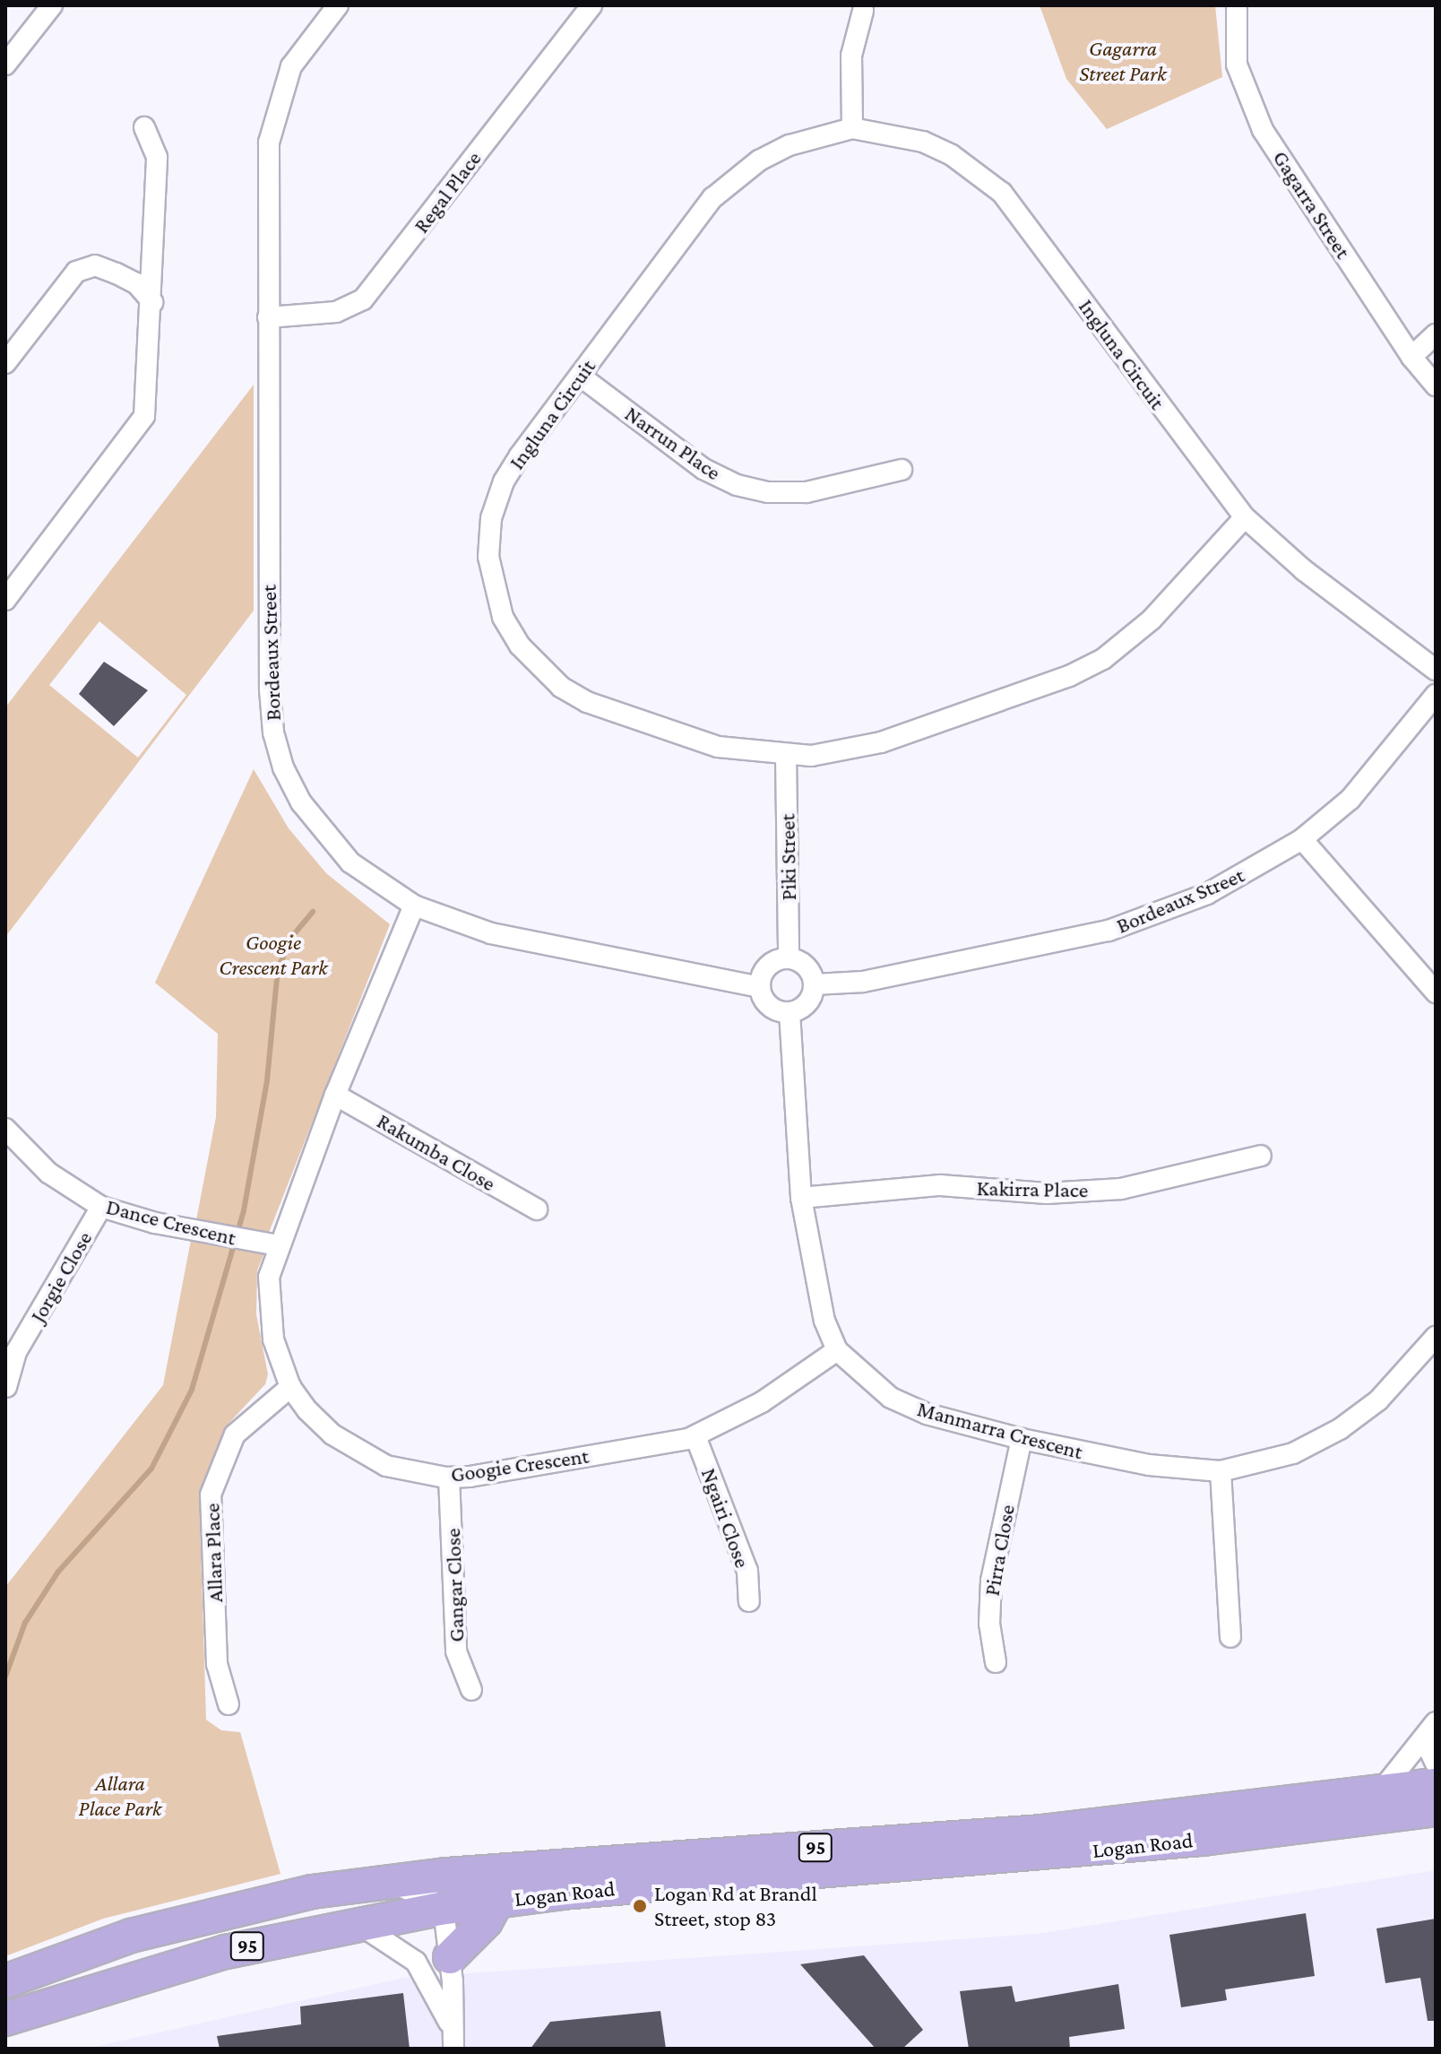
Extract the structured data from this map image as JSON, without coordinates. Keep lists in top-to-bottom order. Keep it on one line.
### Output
{"streets":{"main road":["Logan Road","95"],"street":["Regal Place","Gagarra Street","Ingluna Circuit","Narrun Place","Bordeaux Street","Piki Street","Rakumba Close","Kakirra Place","Dance Crescent","Jorgie Close","Manmarra Crescent","Googie Crescent","Ngairi Close","Pirra Close","Allara Place","Gangar Close"]},"crossings":[["Regal Place","Bordeaux Street"],["Ingluna Circuit","Narrun Place"],["Ingluna Circuit","Piki Street"],["Bordeaux Street","Piki Street"],["Bordeaux Street","Manmarra Crescent"],["Bordeaux Street","Googie Crescent"],["Piki Street","Manmarra Crescent"],["Rakumba Close","Googie Crescent"],["Kakirra Place","Manmarra Crescent"],["Dance Crescent","Jorgie Close"],["Dance Crescent","Googie Crescent"],["Manmarra Crescent","Googie Crescent"],["Manmarra Crescent","Pirra Close"],["Googie Crescent","Ngairi Close"],["Googie Crescent","Allara Place"],["Googie Crescent","Gangar Close"]],"parks":["Gagarra Street Park","Googie Crescent Park","Allara Place Park"],"places":["Logan Rd at Brandl Street, stop 83"]}
